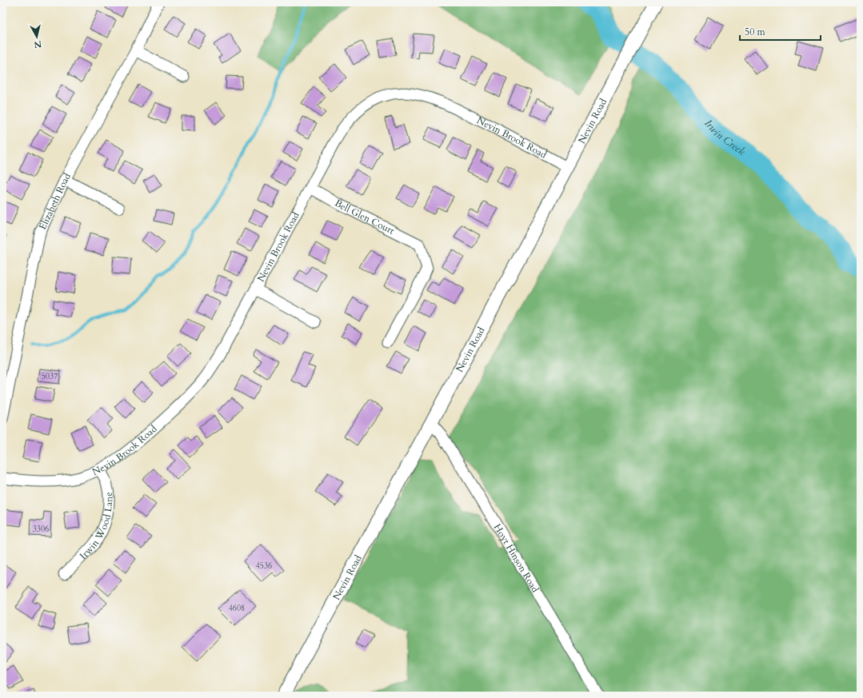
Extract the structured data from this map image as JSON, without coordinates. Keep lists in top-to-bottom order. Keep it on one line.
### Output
{"streets":{"main road":["Nevin Road"],"street":["Nevin Brook Road","Elizabeth Road","Bell Glen Court","Irwin Wood Lane","Hoyt Hinson Road"]},"crossings":[["Nevin Road","Nevin Brook Road"],["Nevin Road","Hoyt Hinson Road"],["Nevin Brook Road","Bell Glen Court"],["Nevin Brook Road","Irwin Wood Lane"]],"water":["Irwin Creek"],"house_numbers":["5037","3306","4536","4608"],"scale_bar":"50 m","north":"bottom"}
